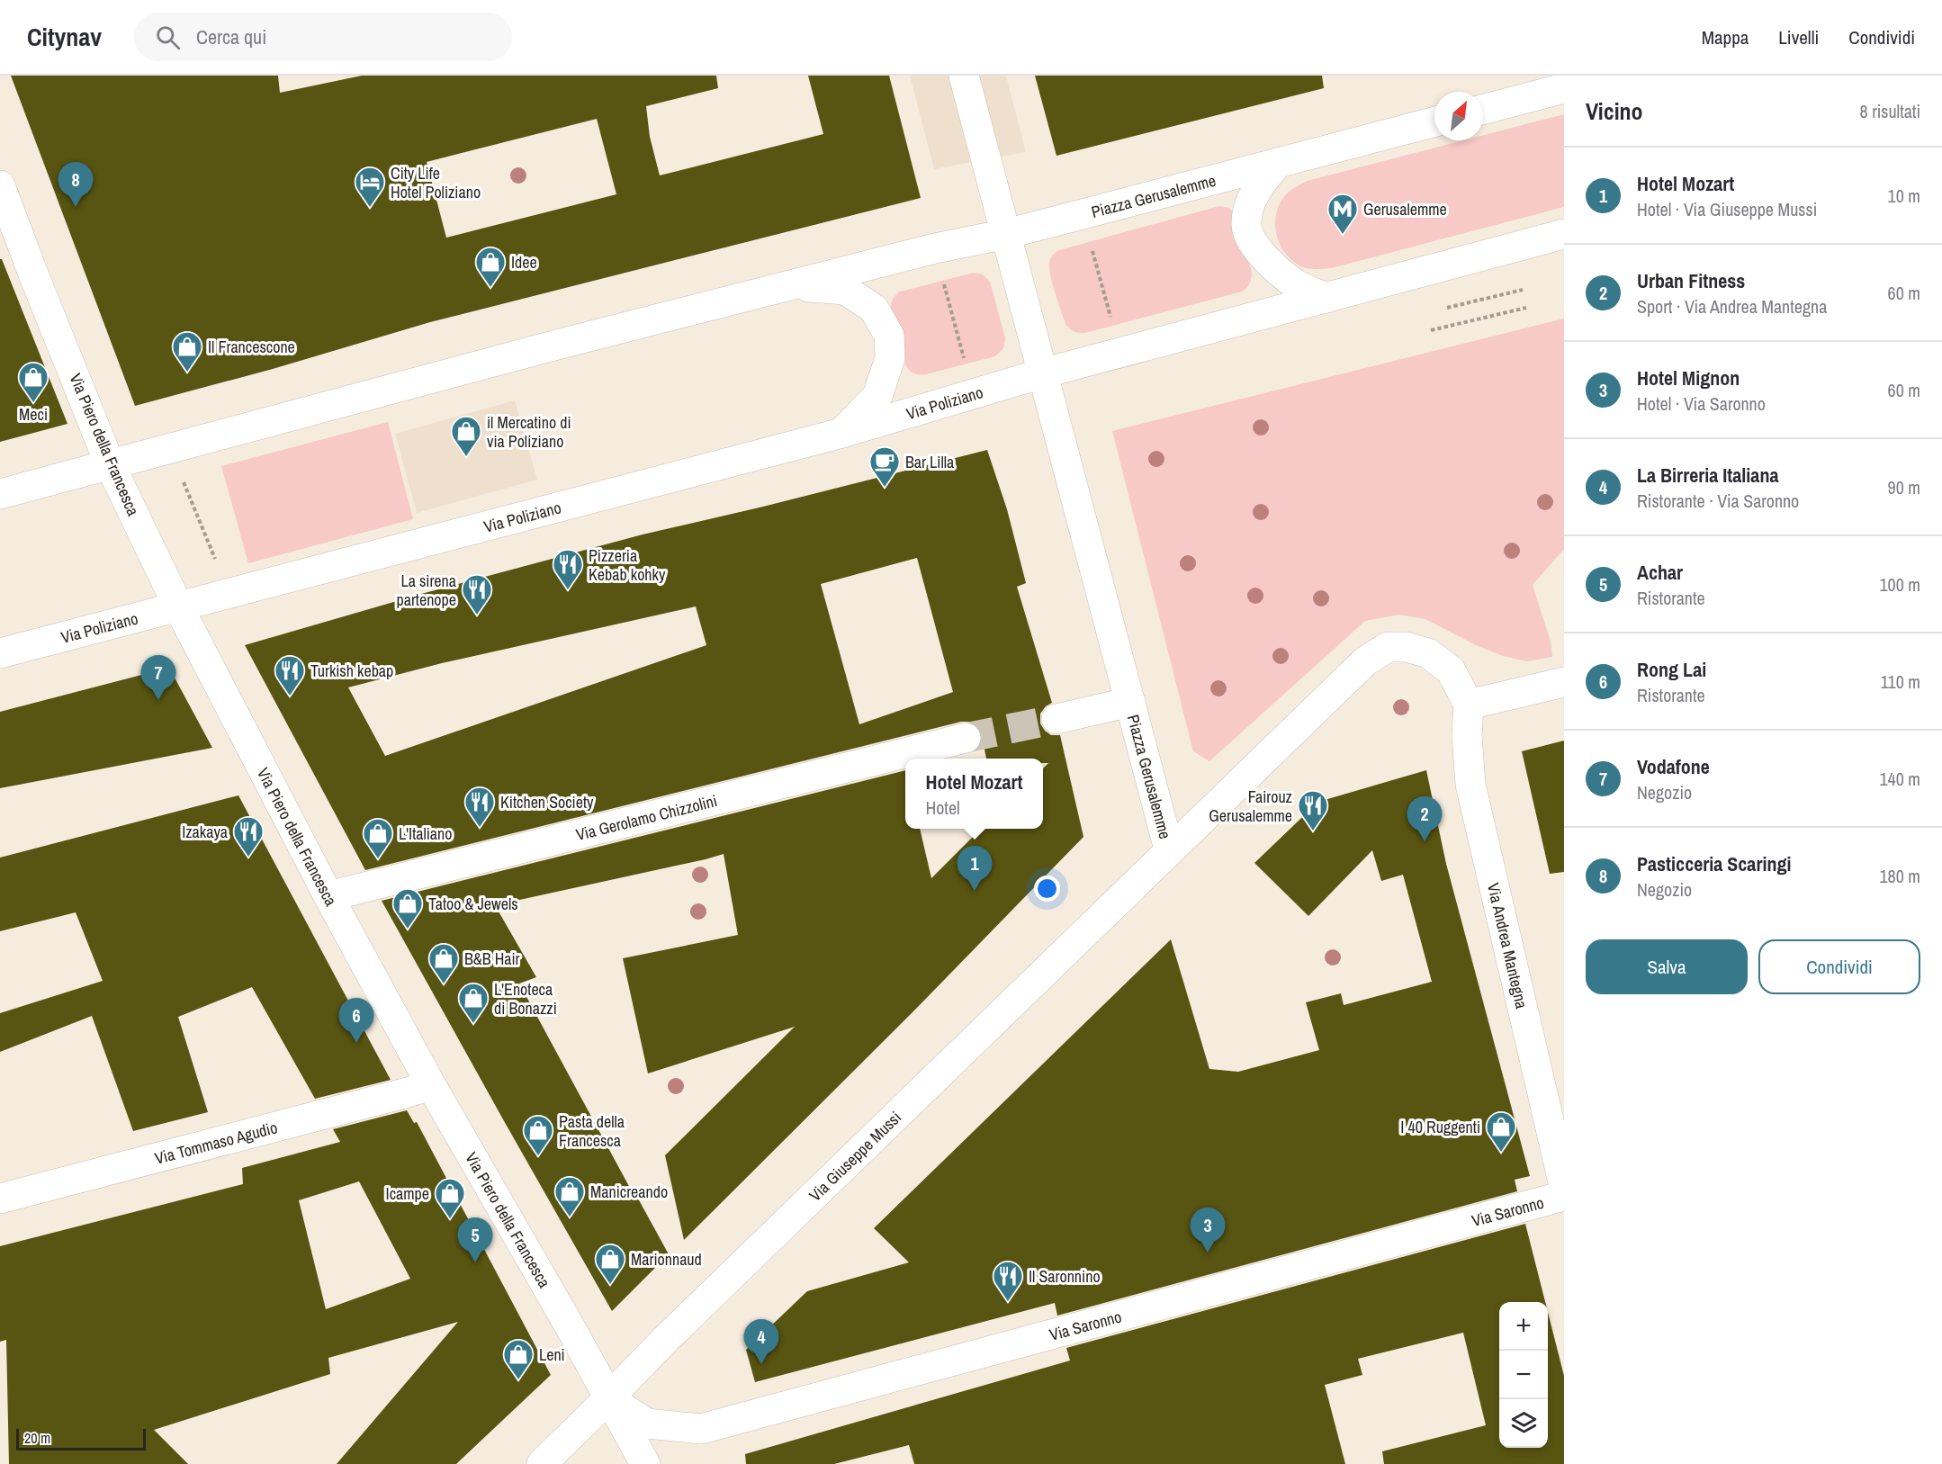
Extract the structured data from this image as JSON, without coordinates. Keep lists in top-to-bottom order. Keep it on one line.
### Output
{"streets":{"street":["Piazza Gerusalemme","Via Poliziano","Via Piero della Francesca","Via Gerolamo Chizzolini","Via Andrea Mantegna","Via Tommaso Agudio","Via Giuseppe Mussi","Via Saronno"]},"crossings":[["Piazza Gerusalemme","Via Poliziano"],["Piazza Gerusalemme","Via Andrea Mantegna"],["Piazza Gerusalemme","Via Giuseppe Mussi"],["Via Poliziano","Via Piero della Francesca"],["Via Piero della Francesca","Via Gerolamo Chizzolini"],["Via Piero della Francesca","Via Tommaso Agudio"],["Via Piero della Francesca","Via Giuseppe Mussi"],["Via Piero della Francesca","Via Saronno"],["Via Giuseppe Mussi","Via Saronno"]],"places":{"hotel":["City Life Hotel Poliziano"],"metro station":["Gerusalemme"],"shop":["Idee","Il Francescone","Meci","il Mercatino di via Poliziano","L'Italiano","Tatoo & Jewels","B&B Hair","L'Enoteca di Bonazzi","I 40 Ruggenti","Pasta della Francesca","Manicreando","Icampe","Marionnaud","Leni"],"cafe":["Bar Lilla"],"restaurant":["Pizzeria Kebab kohky","La sirena partenope","Turkish kebap","Kitchen Society","Fairouz Gerusalemme","Izakaya","Il Saronnino"]},"scale_bar":"20 m","north":"top right","page":{"header":"Citynav","search":"Cerca qui","nav":["Mappa","Livelli","Condividi"],"heading":["Vicino","8 risultati"],"list":[{"mark":"1","name":"Hotel Mozart","note":"Hotel · Via Giuseppe Mussi","value":"10 m"},{"mark":"2","name":"Urban Fitness","note":"Sport · Via Andrea Mantegna","value":"60 m"},{"mark":"3","name":"Hotel Mignon","note":"Hotel · Via Saronno","value":"60 m"},{"mark":"4","name":"La Birreria Italiana","note":"Ristorante · Via Saronno","value":"90 m"},{"mark":"5","name":"Achar","note":"Ristorante","value":"100 m"},{"mark":"6","name":"Rong Lai","note":"Ristorante","value":"110 m"},{"mark":"7","name":"Vodafone","note":"Negozio","value":"140 m"},{"mark":"8","name":"Pasticceria Scaringi","note":"Negozio","value":"180 m"}],"pins":["8","7","2","1","6","3","5","4"],"popup":["Hotel Mozart","Hotel"],"buttons":["Salva","Condividi"],"map_buttons":["+","−"],"scale":"20 m"}}
